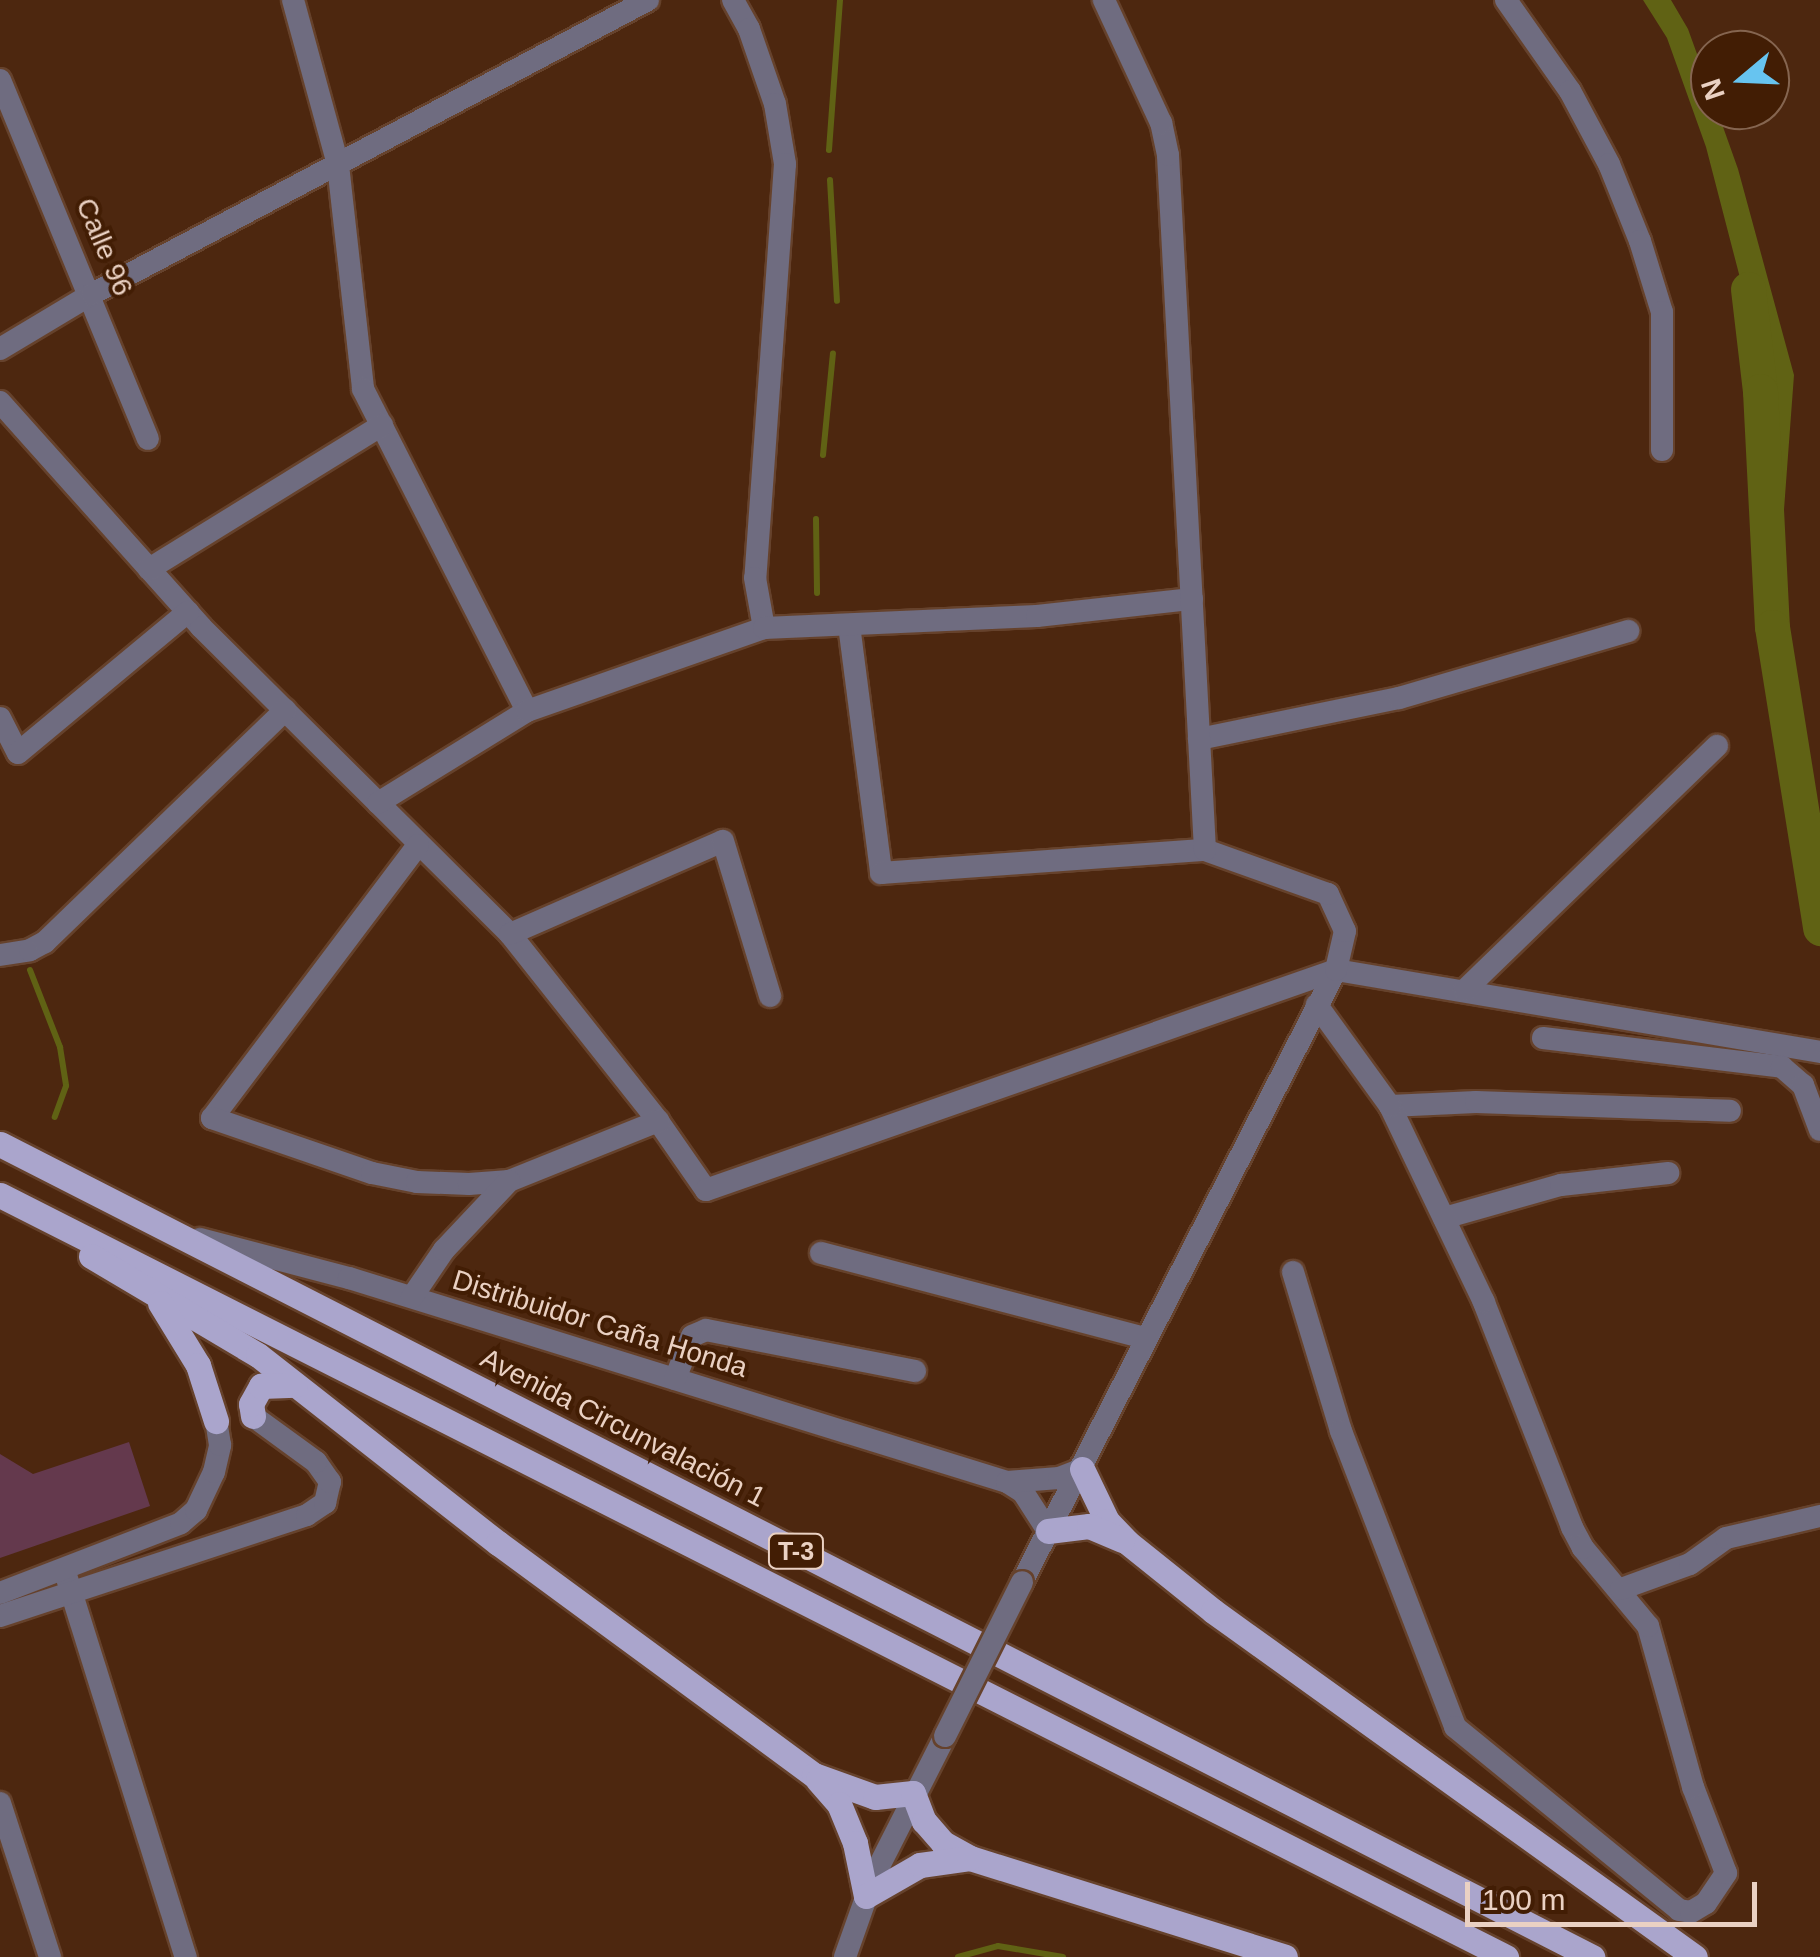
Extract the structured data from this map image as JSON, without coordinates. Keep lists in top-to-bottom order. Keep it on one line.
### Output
{"streets":{"main road":["Avenida Circunvalación 1","T-3"],"street":["Calle 96","Distribuidor Caña Honda"]},"crossings":[["Distribuidor Caña Honda","Avenida Circunvalación 1"]],"scale_bar":"100 m","north":"left"}
